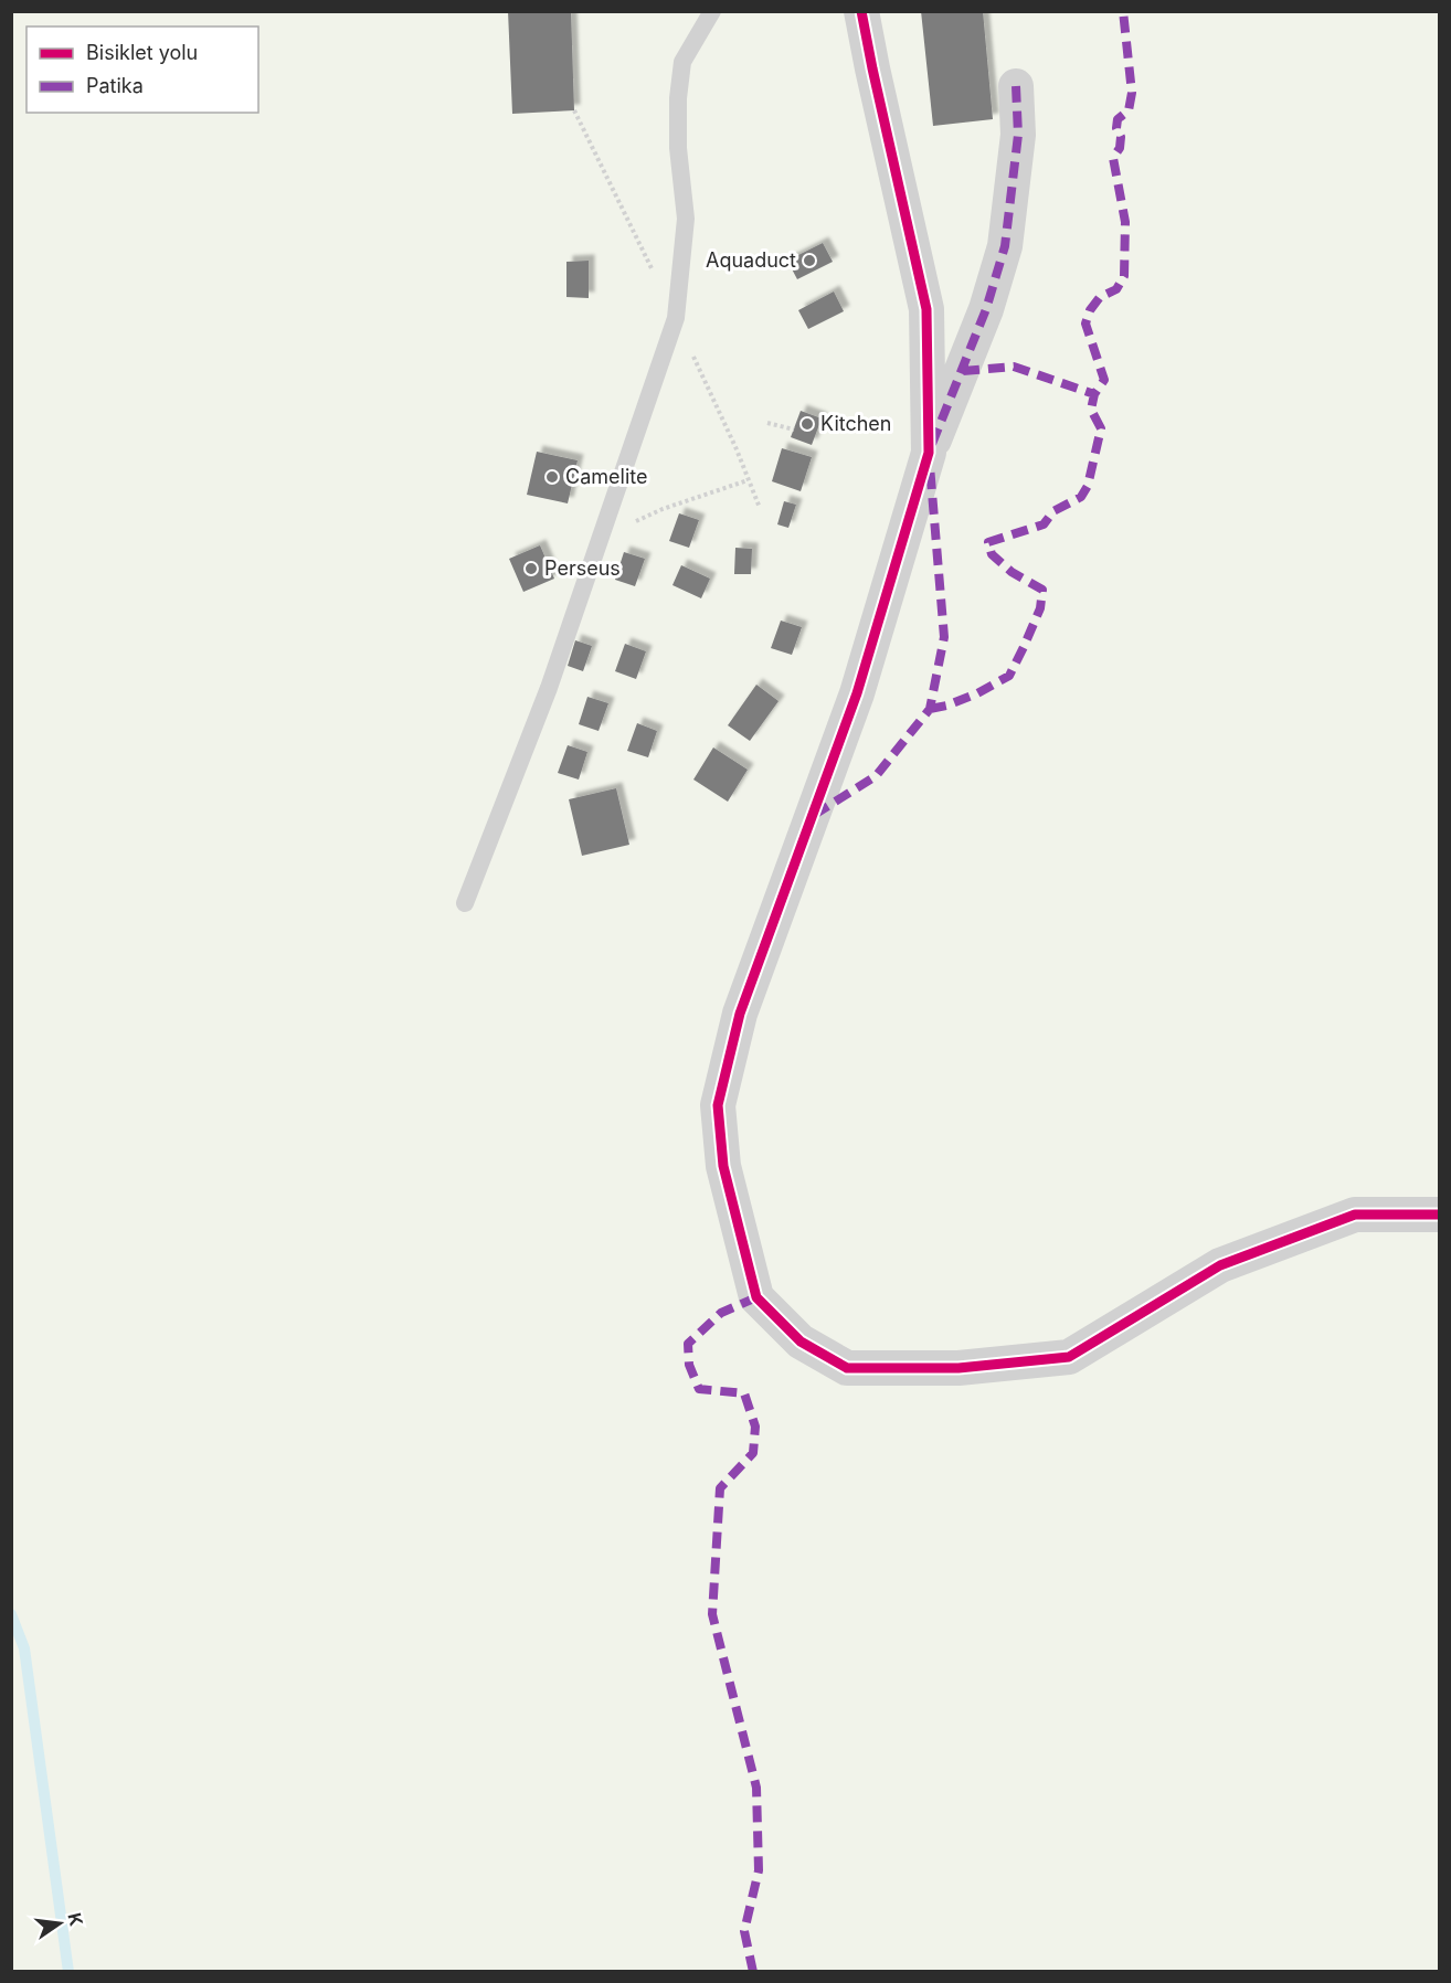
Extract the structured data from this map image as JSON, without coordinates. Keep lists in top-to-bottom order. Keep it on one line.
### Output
{"places":["Aquaduct","Kitchen","Camelite","Perseus"],"legend":["Bisiklet yolu","Patika"],"north":"right"}
